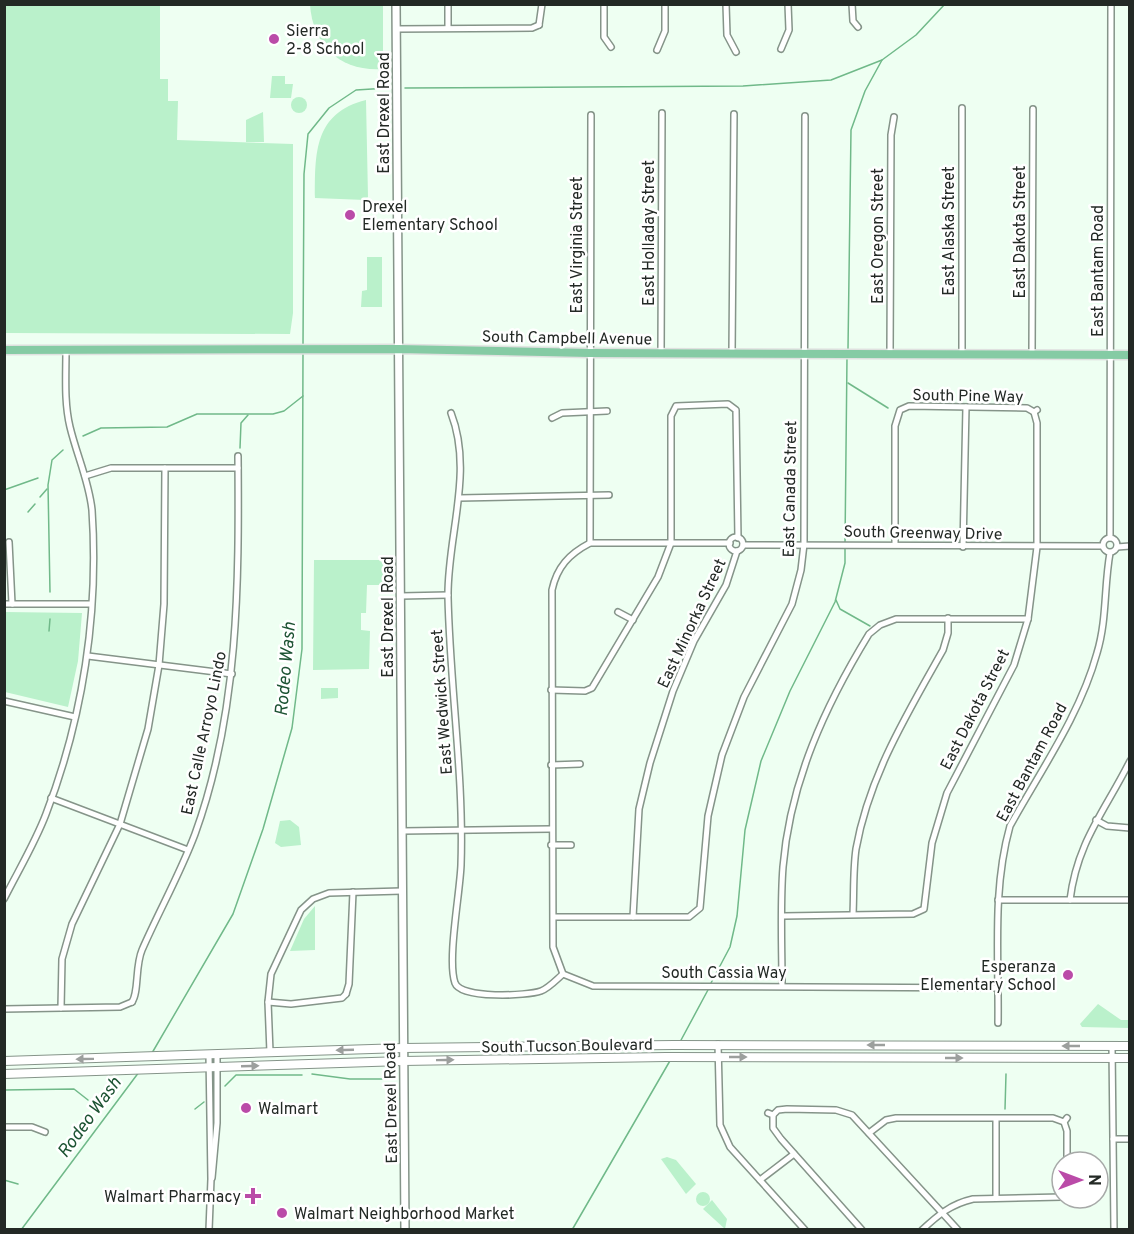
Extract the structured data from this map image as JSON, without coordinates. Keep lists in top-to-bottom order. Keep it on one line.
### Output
{"streets":{"main road":["South Campbell Avenue","South Tucson Boulevard"],"street":["East Drexel Road","East Alaska Street","East Dakota Street","East Holladay Street","East Oregon Street","East Virginia Street","East Bantam Road","South Pine Way","East Canada Street","South Greenway Drive","East Minorka Street","East Wedwick Street","East Calle Arroyo Lindo","South Cassia Way"]},"crossings":[["East Drexel Road","South Campbell Avenue"],["East Drexel Road","South Tucson Boulevard"],["East Alaska Street","South Campbell Avenue"],["East Dakota Street","South Campbell Avenue"],["East Dakota Street","South Pine Way"],["East Dakota Street","South Greenway Drive"],["East Holladay Street","South Campbell Avenue"],["East Oregon Street","South Campbell Avenue"],["East Virginia Street","South Campbell Avenue"],["East Bantam Road","South Campbell Avenue"],["East Bantam Road","South Greenway Drive"],["East Bantam Road","South Cassia Way"],["South Campbell Avenue","East Canada Street"],["South Pine Way","South Greenway Drive"],["East Canada Street","South Greenway Drive"],["East Canada Street","East Minorka Street"],["South Greenway Drive","East Minorka Street"],["East Wedwick Street","South Cassia Way"]],"water":["Rodeo Wash"],"places":{"other":["Sierra 2-8 School","Drexel Elementary School","Esperanza Elementary School","Walmart","Walmart Neighborhood Market"],"health":["Walmart Pharmacy"]},"north":"right"}
